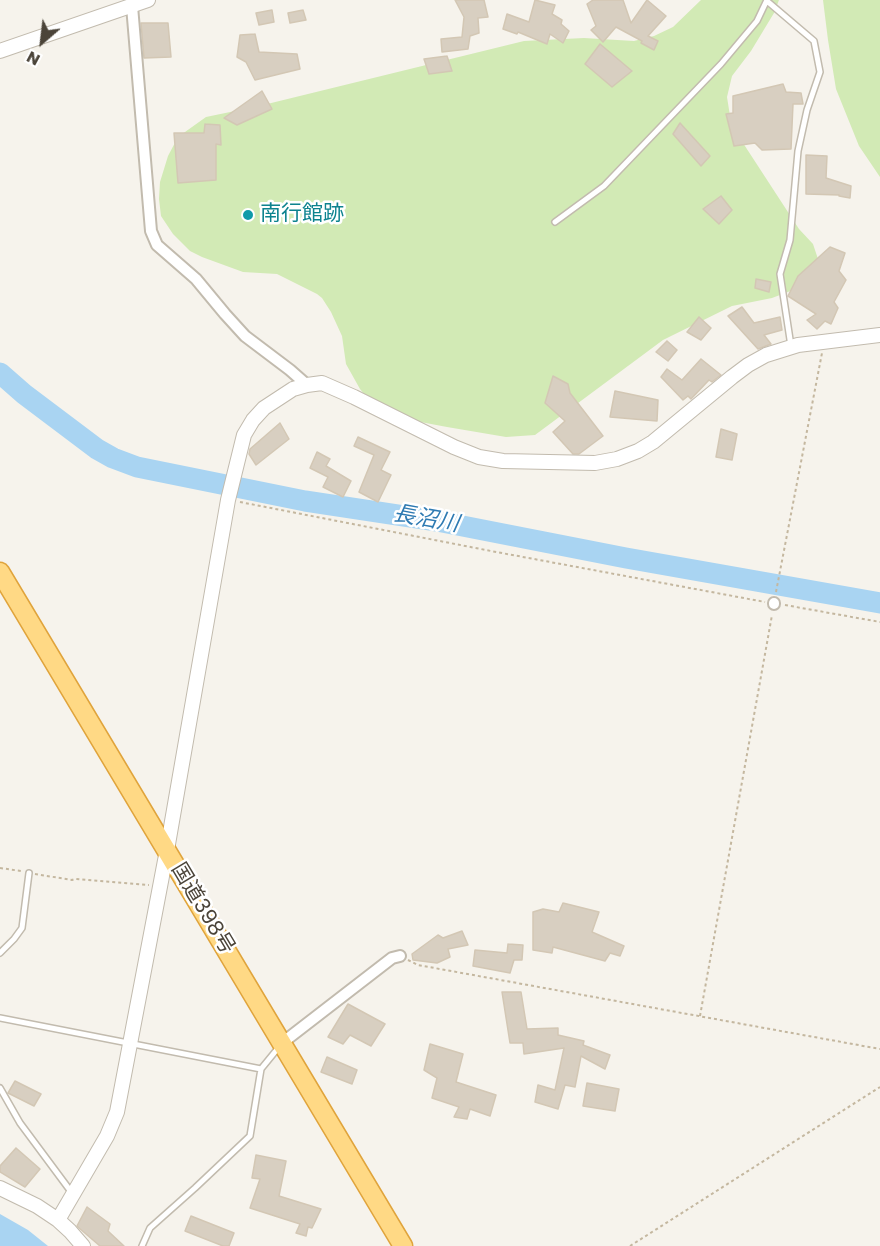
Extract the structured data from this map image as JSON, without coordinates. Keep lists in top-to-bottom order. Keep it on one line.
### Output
{"streets":{"highway":["国道398号"]},"water":["長沼川"],"places":["南行館跡"],"north":"bottom left"}
